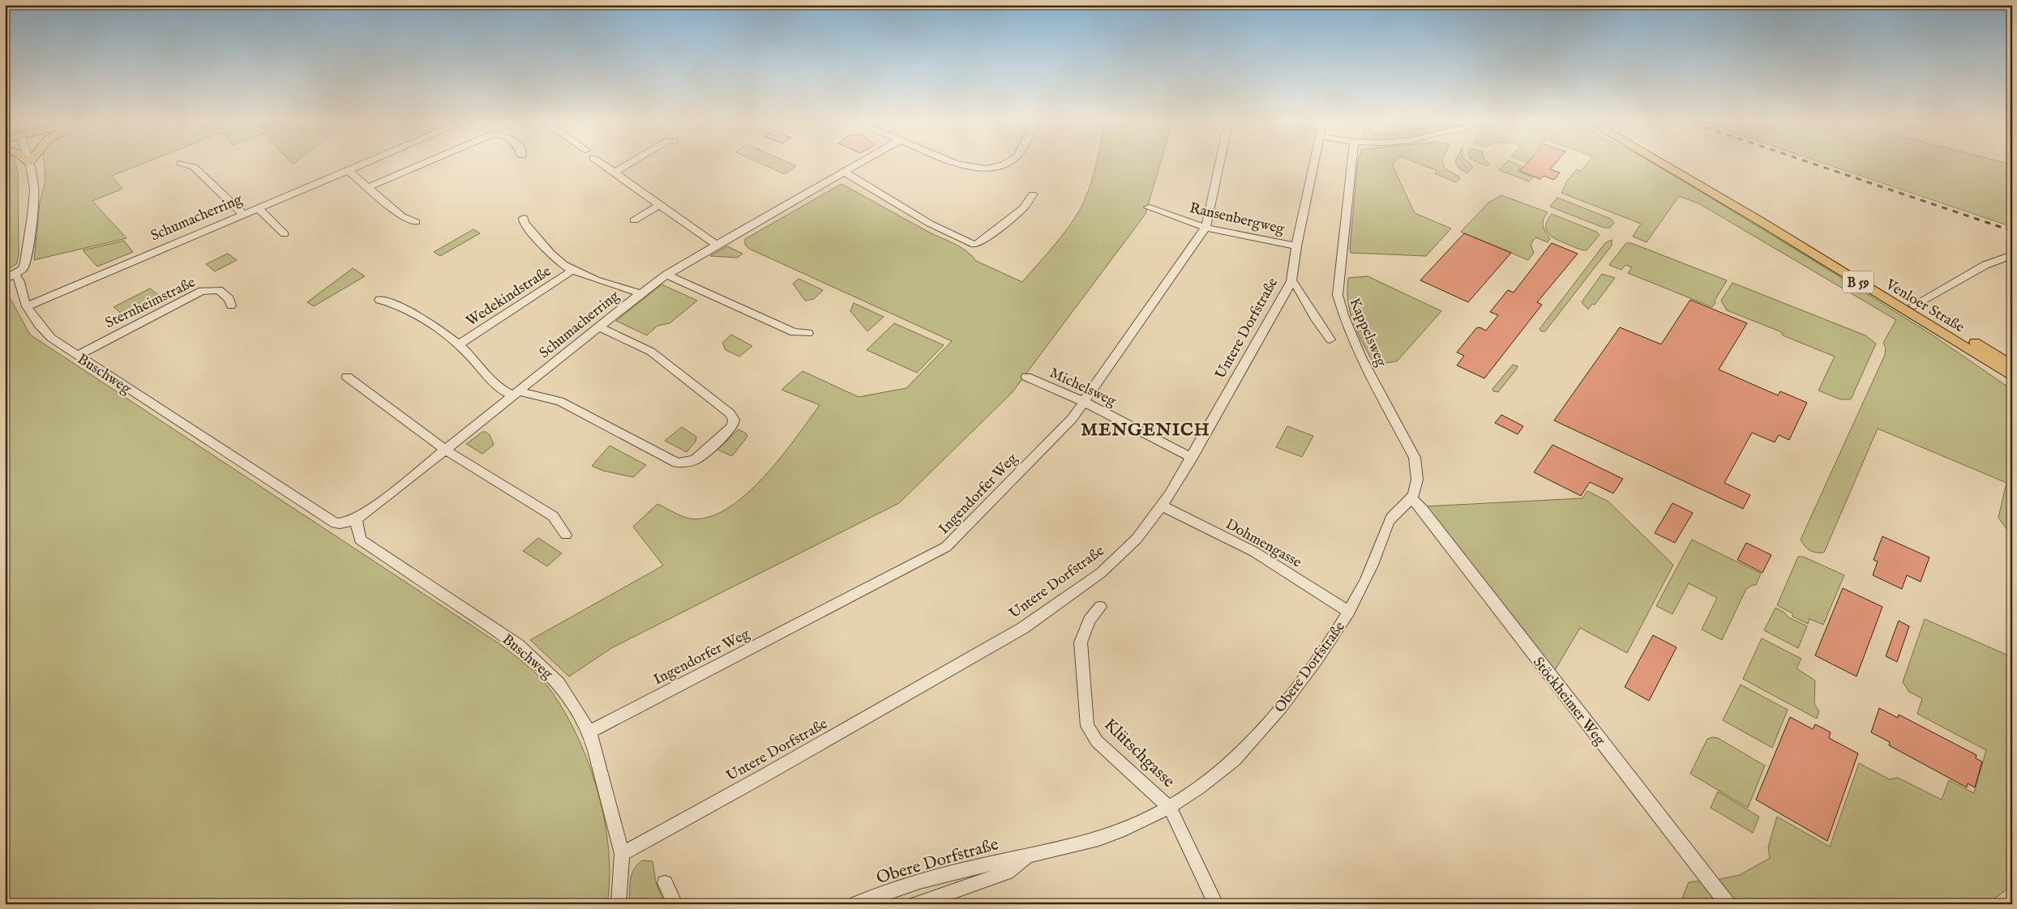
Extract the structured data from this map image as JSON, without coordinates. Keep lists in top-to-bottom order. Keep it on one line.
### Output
{"streets":{"main road":["B 59","Venloer Straße"],"street":["Schumacherring","Ransenbergweg","Wedekindstraße","Sternheimstraße","Untere Dorfstraße","Kappelsweg","Buschweg","Michelsweg","Ingendorfer Weg","Dohmengasse","Obere Dorfstraße","Stöckheimer Weg","Klütschgasse"]},"crossings":[["Schumacherring","Buschweg"],["Ransenbergweg","Untere Dorfstraße"],["Ransenbergweg","Ingendorfer Weg"],["Sternheimstraße","Buschweg"],["Untere Dorfstraße","Buschweg"],["Untere Dorfstraße","Michelsweg"],["Untere Dorfstraße","Dohmengasse"],["Kappelsweg","Obere Dorfstraße"],["Kappelsweg","Stöckheimer Weg"],["Buschweg","Ingendorfer Weg"],["Michelsweg","Ingendorfer Weg"],["Dohmengasse","Obere Dorfstraße"],["Obere Dorfstraße","Stöckheimer Weg"],["Obere Dorfstraße","Klütschgasse"]],"districts":["MENGENICH"]}
